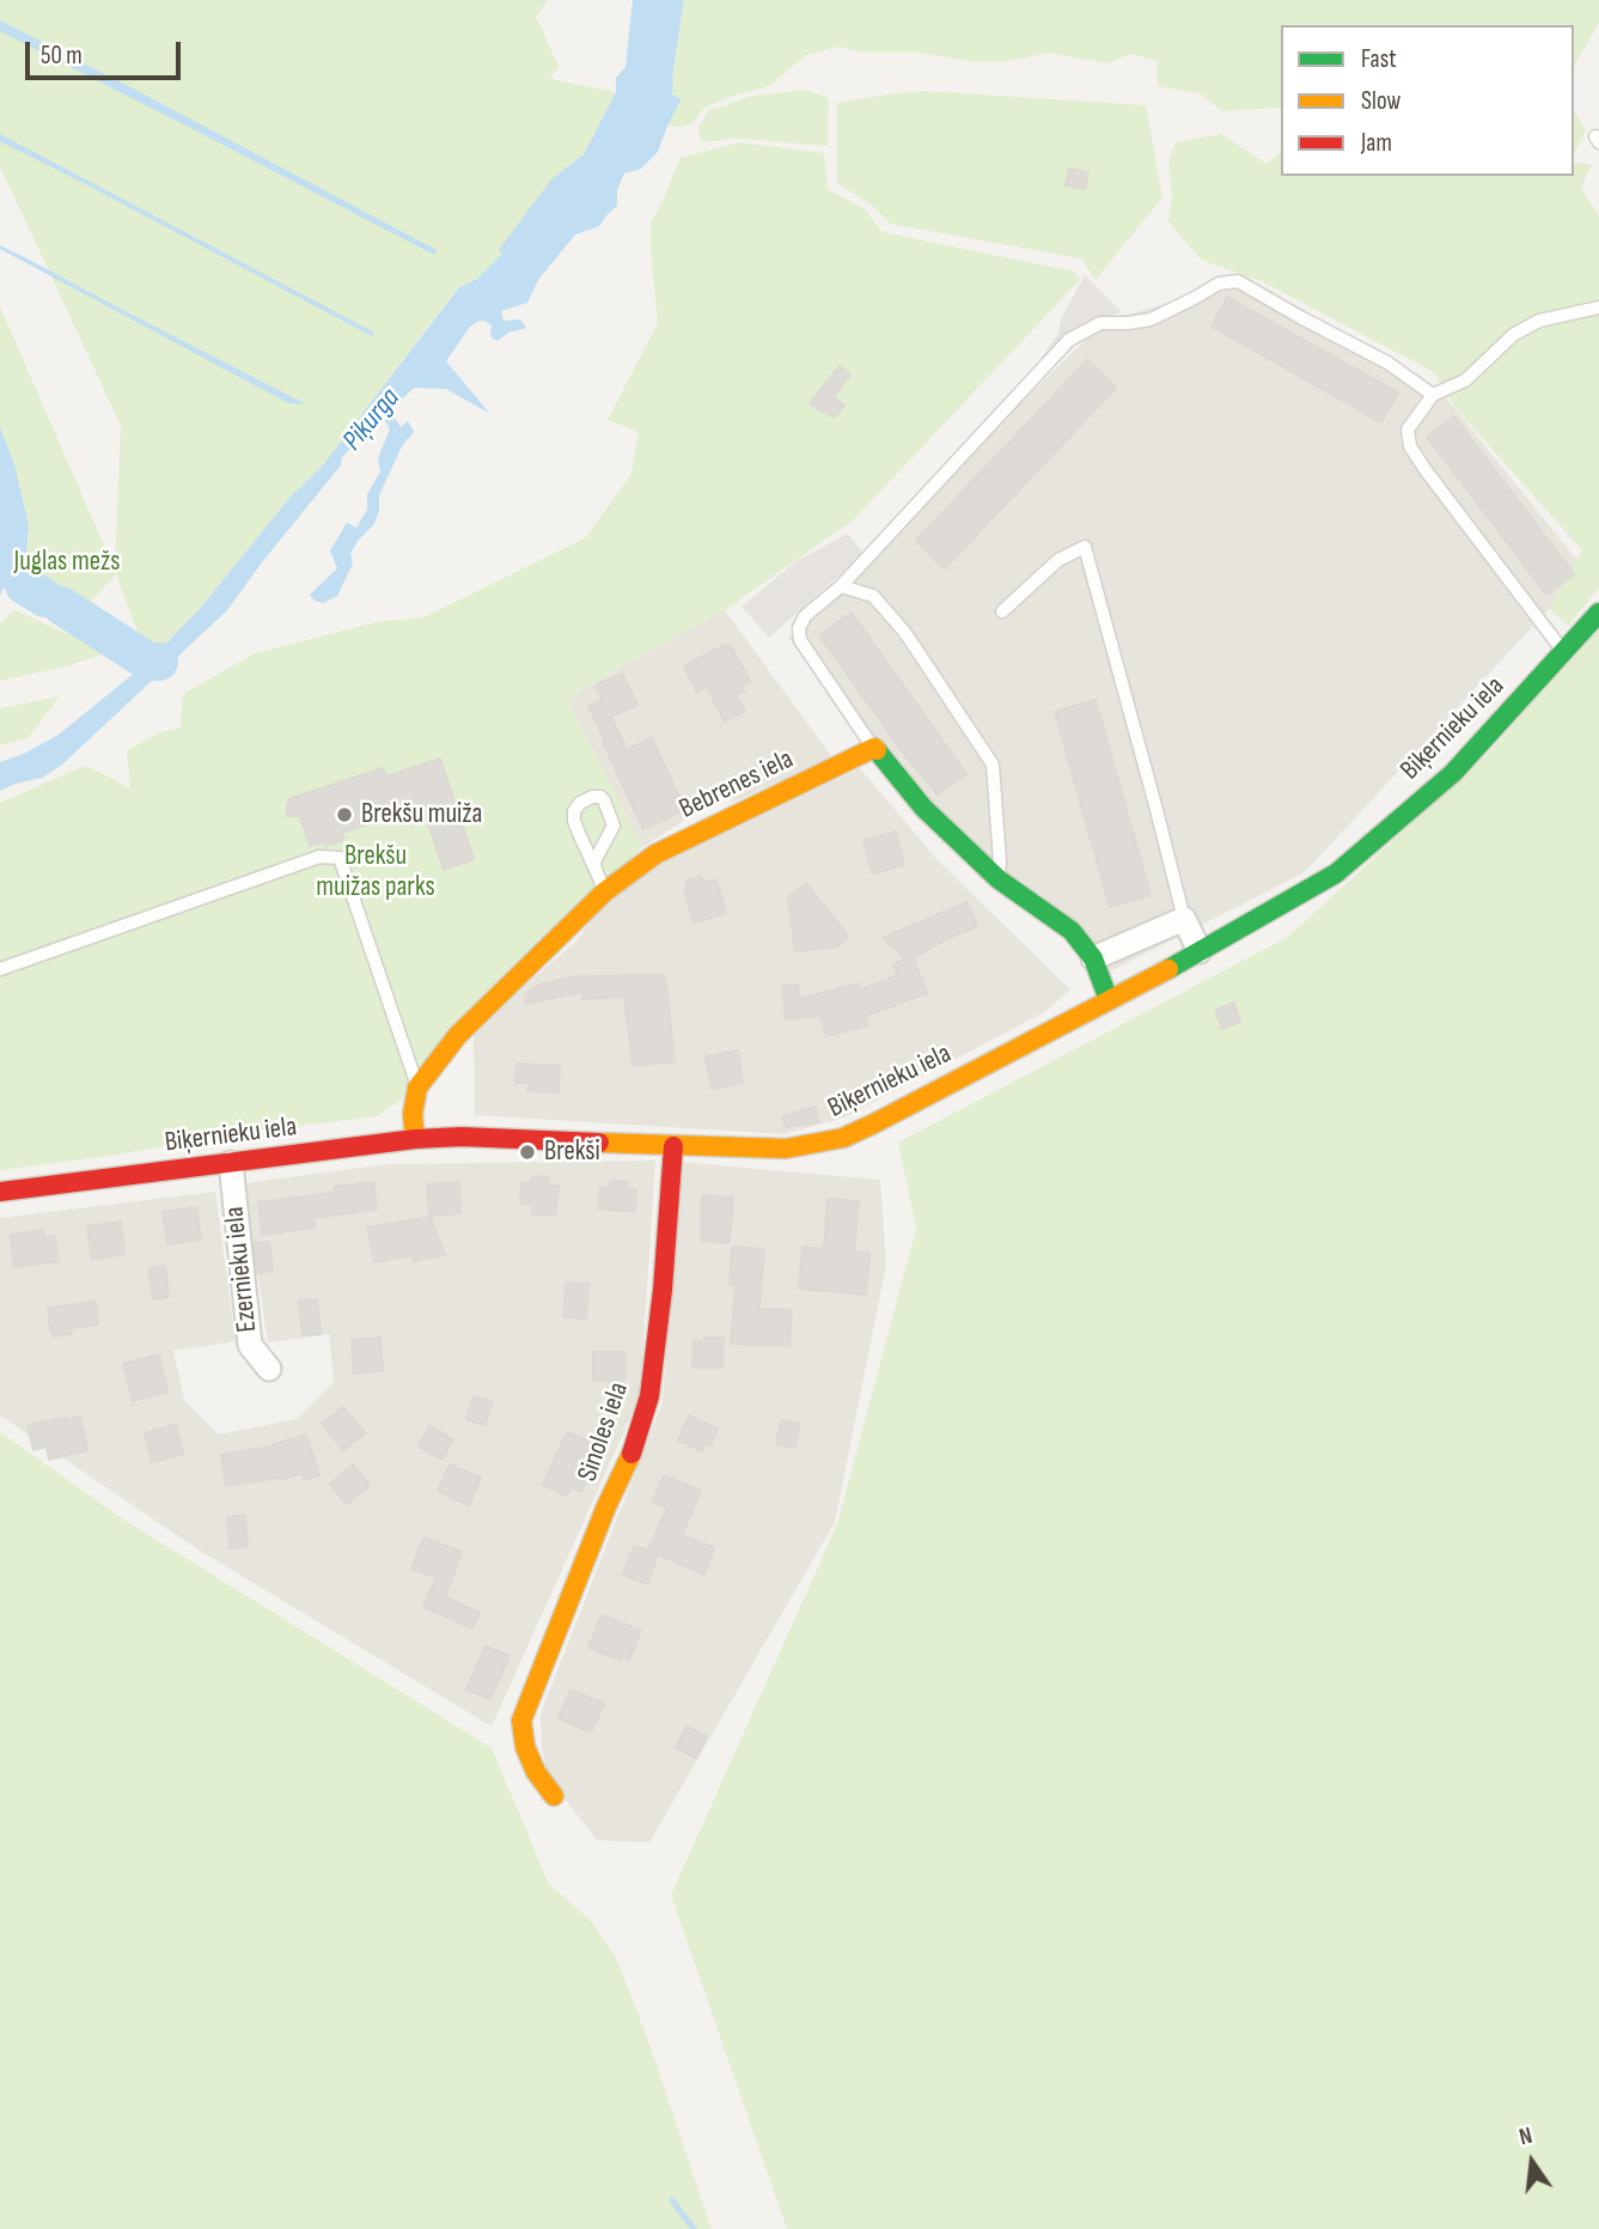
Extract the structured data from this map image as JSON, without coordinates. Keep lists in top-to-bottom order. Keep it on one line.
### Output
{"streets":{"main road":["Biķernieku iela","Bebrenes iela","Sinoles iela"],"street":["Ezernieku iela"]},"crossings":[["Biķernieku iela","Ezernieku iela"],["Biķernieku iela","Sinoles iela"]],"water":["Piķurga"],"parks":["Juglas mežs","Brekšu muižas parks"],"places":["Brekšu muiža","Brekši"],"legend":["Fast","Slow","Jam"],"scale_bar":"50 m","north":"top"}
